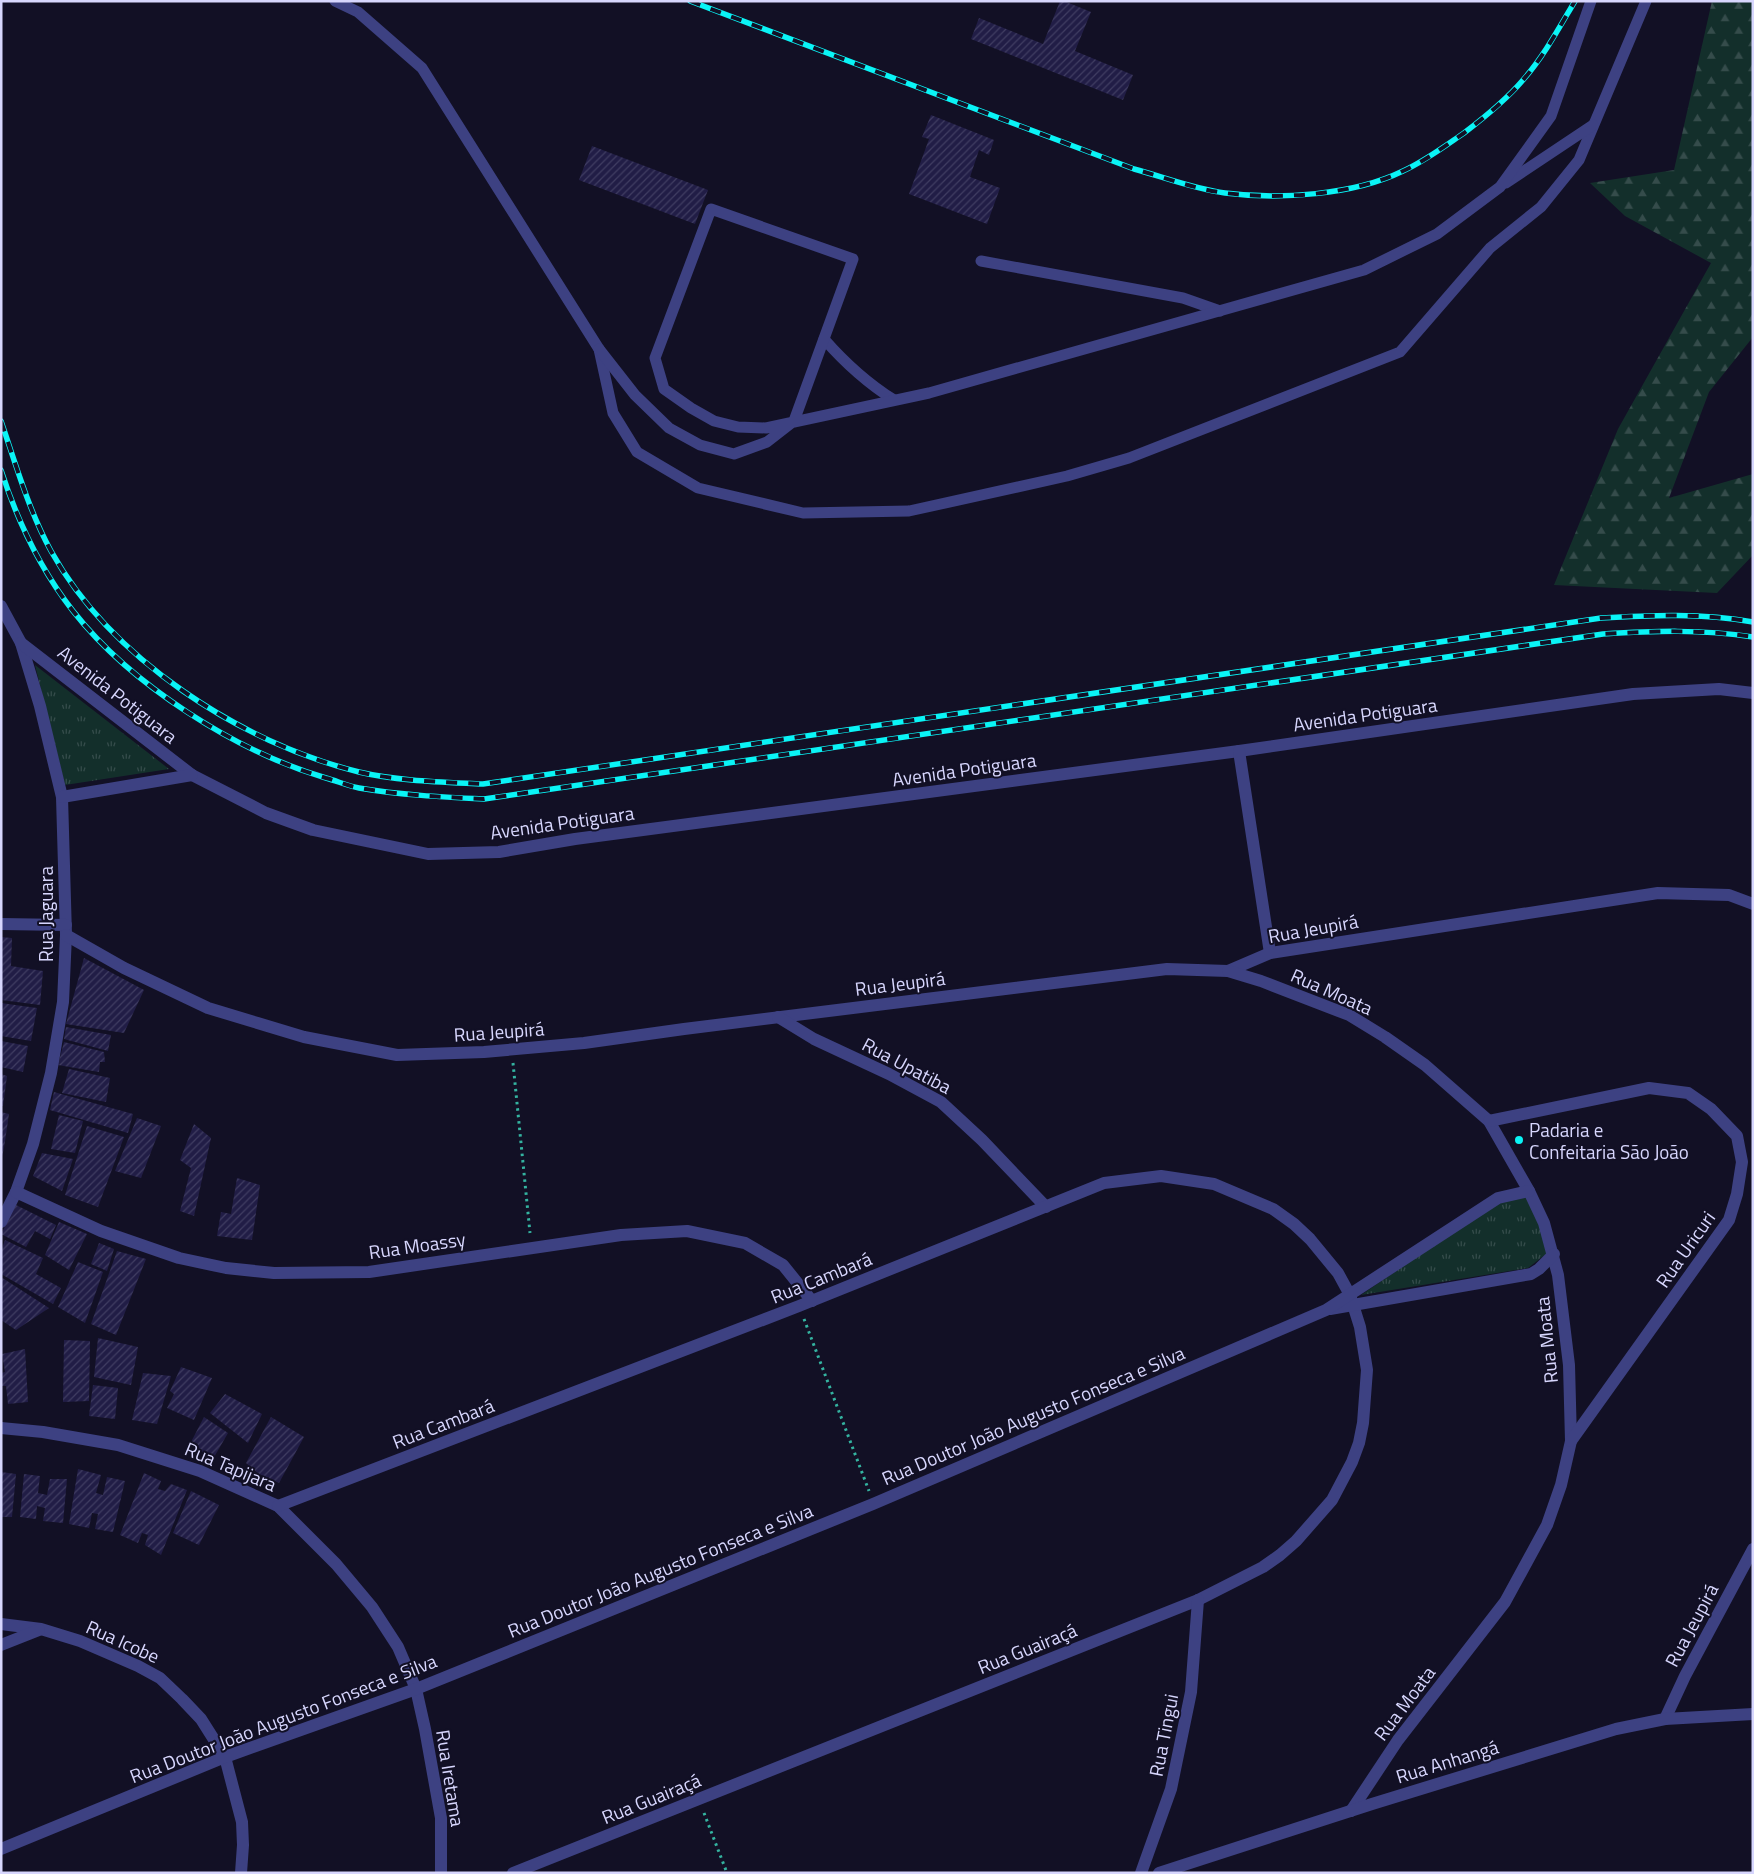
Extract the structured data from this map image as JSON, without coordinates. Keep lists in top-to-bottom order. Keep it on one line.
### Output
{"streets":{"street":["Avenida Potiguara","Rua Jaguara","Rua Jeupirá","Rua Moata","Rua Upatiba","Rua Moassy","Rua Uricuri","Rua Cambará","Rua Doutor João Augusto Fonseca e Silva","Rua Tapijara","Rua Icobe","Rua Guairaçá","Rua Tingui","Rua Anhangá","Rua Iretama"]},"crossings":[["Avenida Potiguara","Rua Jaguara"],["Rua Jaguara","Rua Jeupirá"],["Rua Jaguara","Rua Moassy"],["Rua Jeupirá","Rua Moata"],["Rua Jeupirá","Rua Upatiba"],["Rua Jeupirá","Rua Anhangá"],["Rua Moata","Rua Uricuri"],["Rua Moata","Rua Doutor João Augusto Fonseca e Silva"],["Rua Moata","Rua Anhangá"],["Rua Upatiba","Rua Cambará"],["Rua Moassy","Rua Cambará"],["Rua Cambará","Rua Doutor João Augusto Fonseca e Silva"],["Rua Cambará","Rua Tapijara"],["Rua Cambará","Rua Guairaçá"],["Rua Doutor João Augusto Fonseca e Silva","Rua Tapijara"],["Rua Doutor João Augusto Fonseca e Silva","Rua Icobe"],["Rua Doutor João Augusto Fonseca e Silva","Rua Guairaçá"],["Rua Doutor João Augusto Fonseca e Silva","Rua Iretama"],["Rua Tapijara","Rua Iretama"],["Rua Guairaçá","Rua Tingui"]],"places":["Padaria e Confeitaria São João"]}
